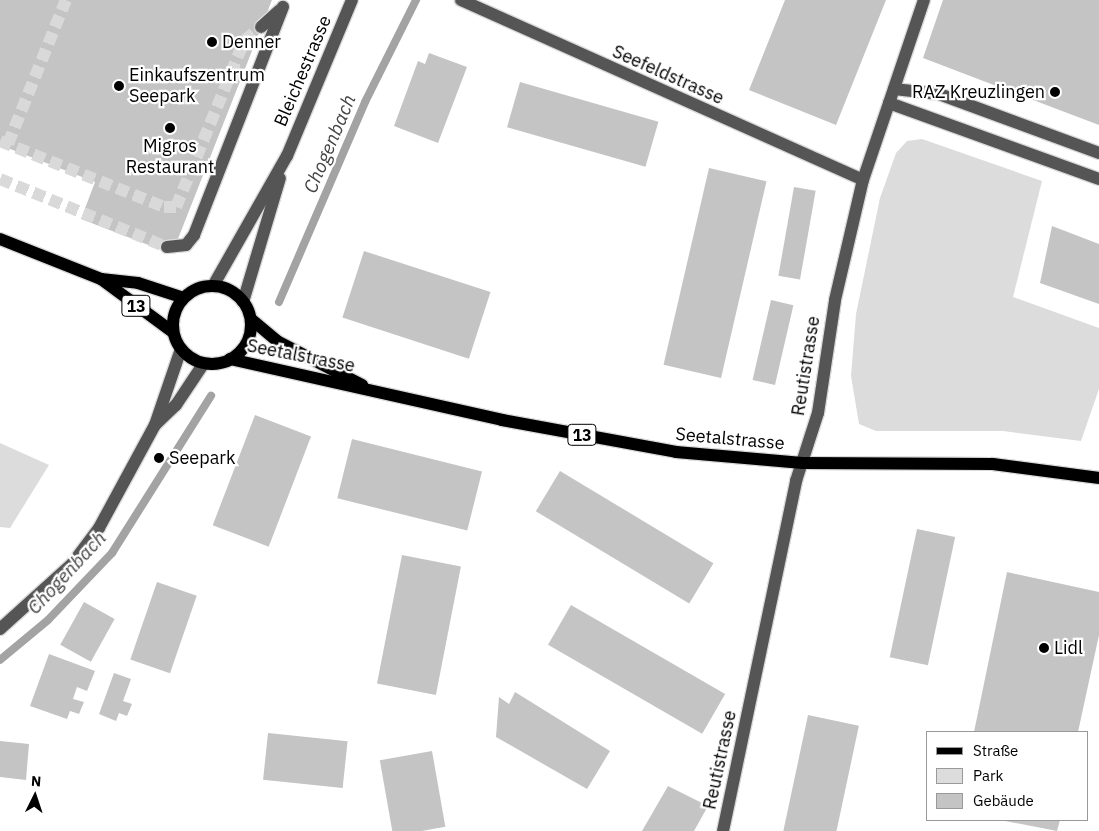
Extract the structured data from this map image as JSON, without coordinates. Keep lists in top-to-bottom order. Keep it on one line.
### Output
{"streets":{"main road":["13","Seetalstrasse"],"street":["Bleichestrasse","Seefeldstrasse","Reutistrasse"]},"crossings":[["Bleichestrasse","13"],["Bleichestrasse","Seetalstrasse"],["Seefeldstrasse","Reutistrasse"],["13","Seetalstrasse"],["Seetalstrasse","Reutistrasse"]],"water":["Chogenbach"],"places":["Denner","Einkaufszentrum Seepark","RAZ Kreuzlingen","Migros Restaurant","Seepark","Lidl"],"legend":["Straße","Park","Gebäude"],"north":"top"}
